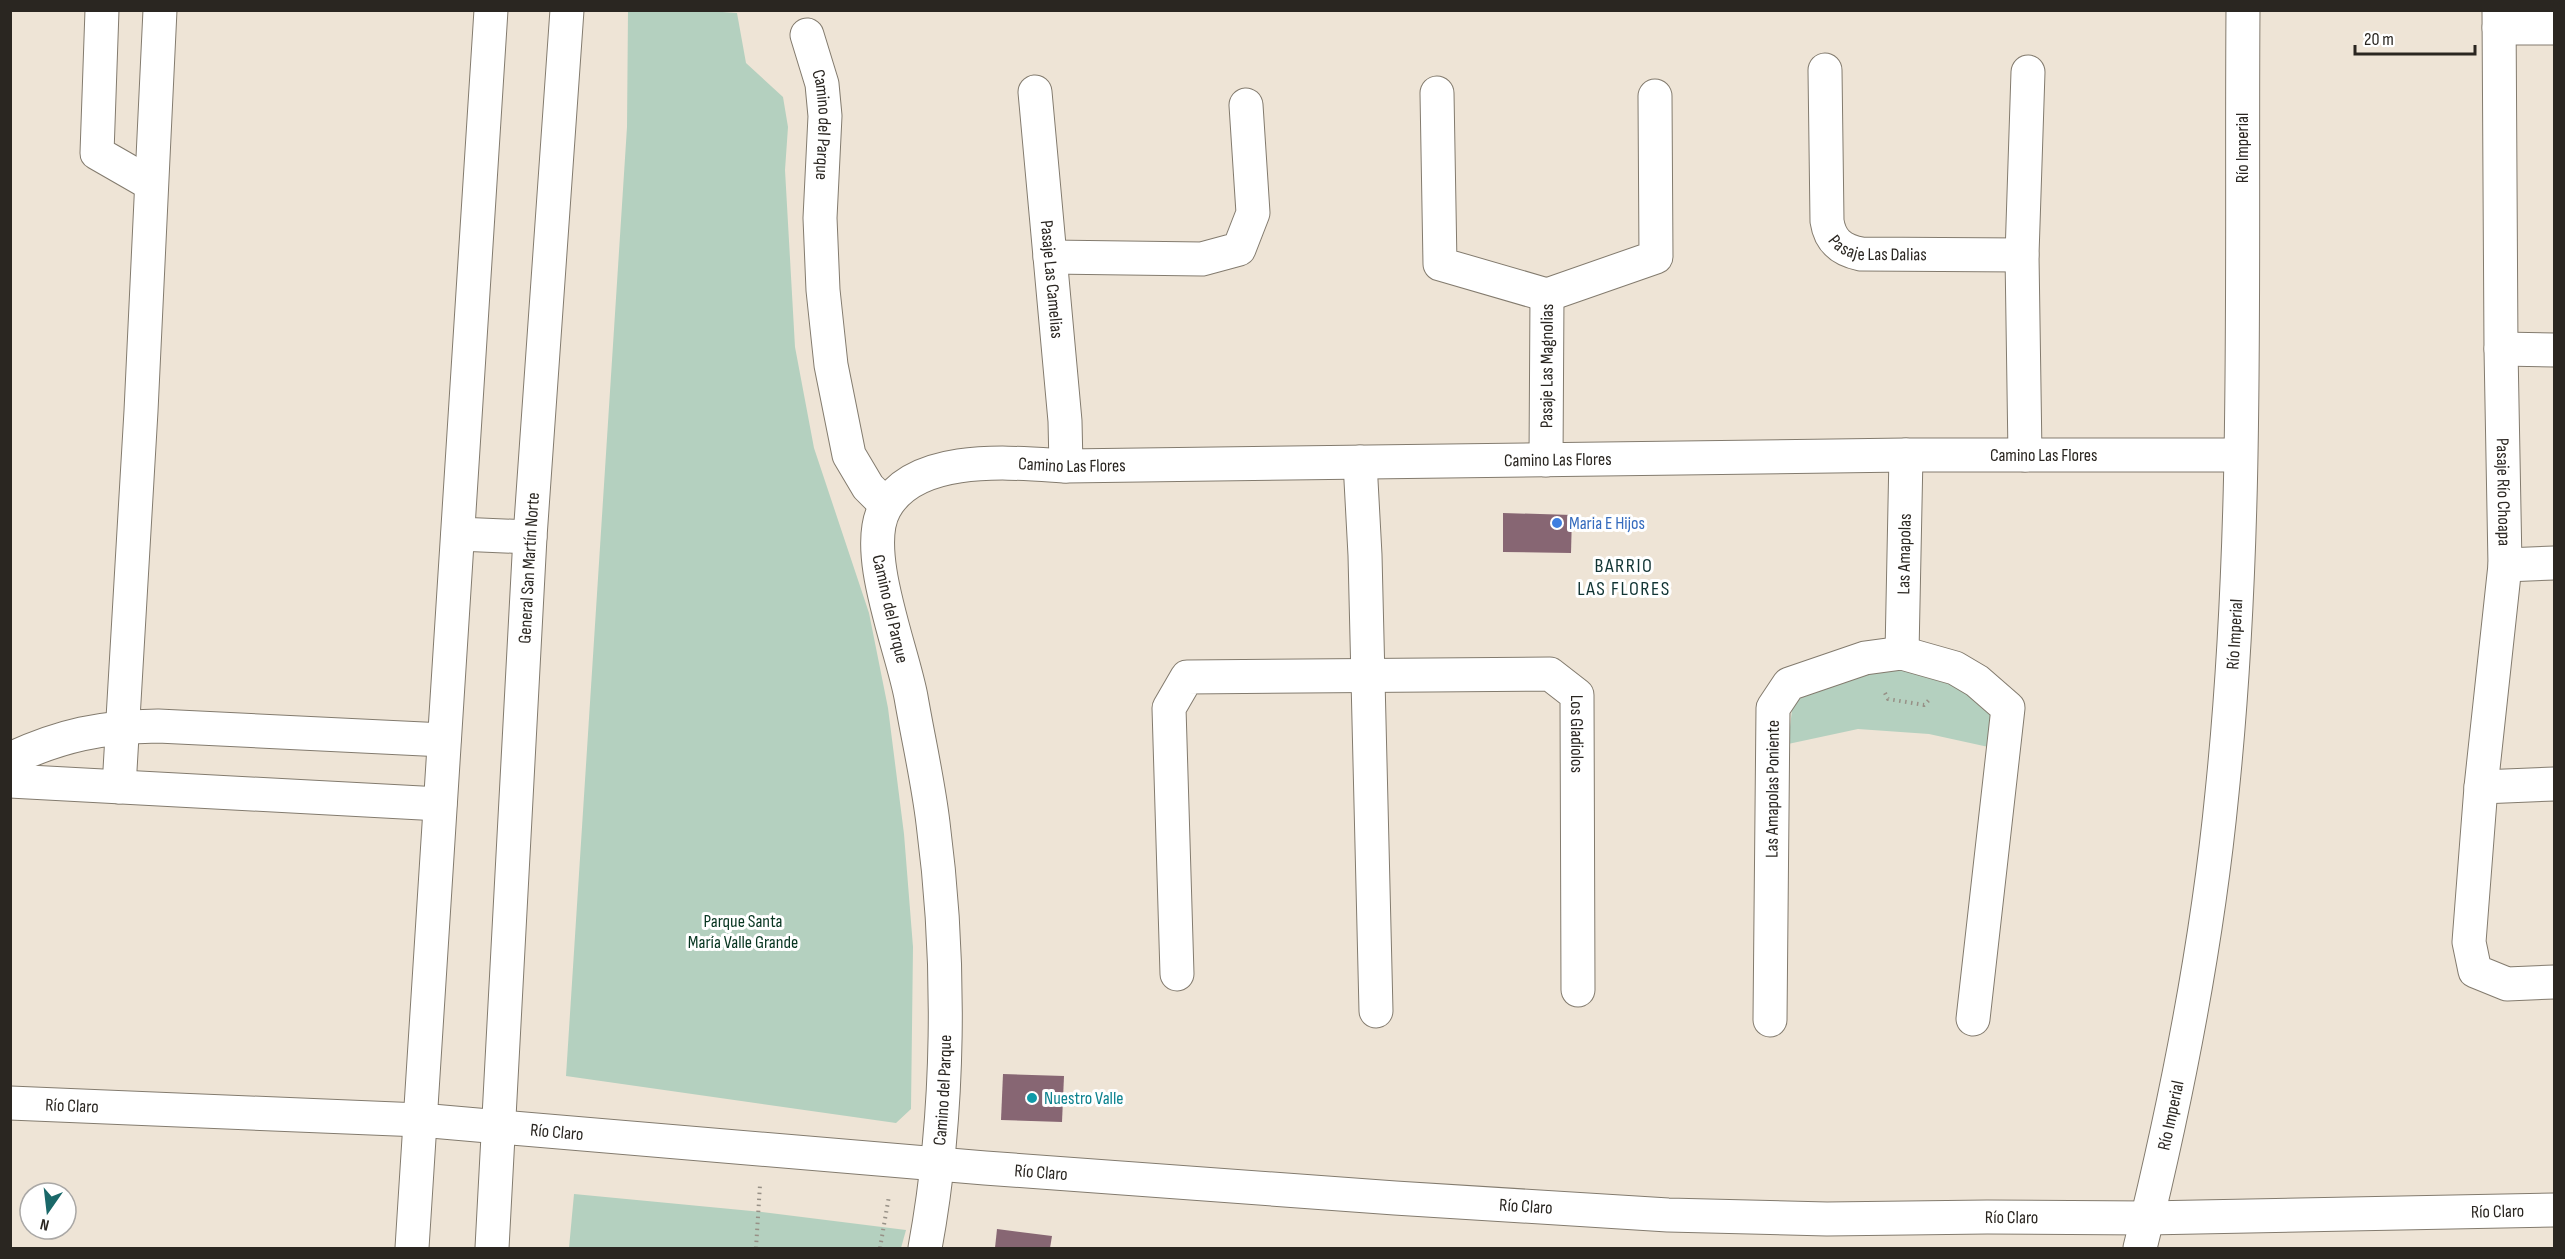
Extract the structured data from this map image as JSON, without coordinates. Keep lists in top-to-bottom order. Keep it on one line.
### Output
{"streets":{"street":["Camino del Parque","Río Imperial","Pasaje Las Dalias","Pasaje Las Camelias","Pasaje Las Magnolias","Camino Las Flores","Pasaje Río Choapa","Las Amapolas","General San Martín Norte","Los Gladiolos","Las Amapolas Poniente","Río Claro"]},"crossings":[["Camino del Parque","Camino Las Flores"],["Camino del Parque","Río Claro"],["Río Imperial","Camino Las Flores"],["Río Imperial","Río Claro"],["Pasaje Las Camelias","Camino Las Flores"],["Pasaje Las Magnolias","Camino Las Flores"],["Camino Las Flores","Las Amapolas"],["Las Amapolas","Las Amapolas Poniente"],["General San Martín Norte","Río Claro"]],"districts":["BARRIO LAS FLORES"],"parks":["Parque Santa María Valle Grande"],"places":["Maria E Hijos","Nuestro Valle"],"scale_bar":"20 m","north":"bottom"}
